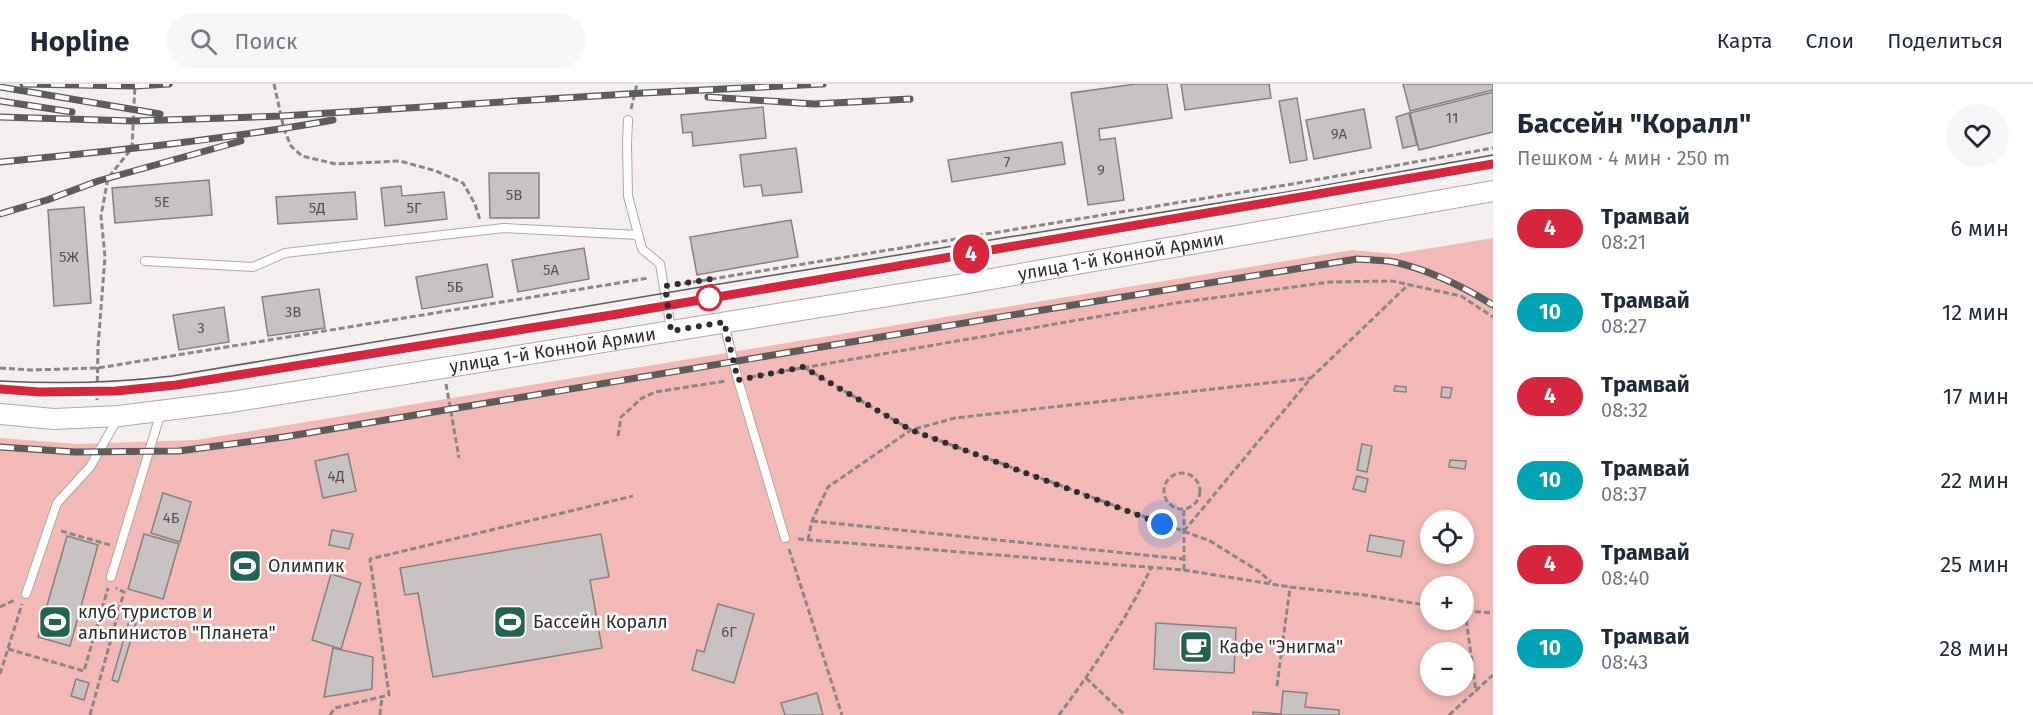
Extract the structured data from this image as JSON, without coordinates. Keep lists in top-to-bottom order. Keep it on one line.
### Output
{"streets":{"main road":["улица 1-й Конной Армии"]},"places":{"sports":["Олимпик","клуб туристов и альпинистов \"Планета\"","Бассейн Коралл"],"cafe":["Кафе \"Энигма\""]},"lines":["tram line 4"],"house_numbers":["11","9А","7","9","5В","5Е","5Д","5Г","5Ж","5А","5Б","3В","3","4Д","4Б","6Г"],"page":{"header":"Hopline","search":"Поиск","nav":["Карта","Слои","Поделиться"],"on_map":"4","heading":["Бассейн \"Коралл\"","Пешком · 4 мин · 250 m"],"list":[{"mark":"4","name":"Трамвай","note":"08:21","value":"6 мин"},{"mark":"10","name":"Трамвай","note":"08:27","value":"12 мин"},{"mark":"4","name":"Трамвай","note":"08:32","value":"17 мин"},{"mark":"10","name":"Трамвай","note":"08:37","value":"22 мин"},{"mark":"4","name":"Трамвай","note":"08:40","value":"25 мин"},{"mark":"10","name":"Трамвай","note":"08:43","value":"28 мин"}],"map_buttons":["+","−"]}}
